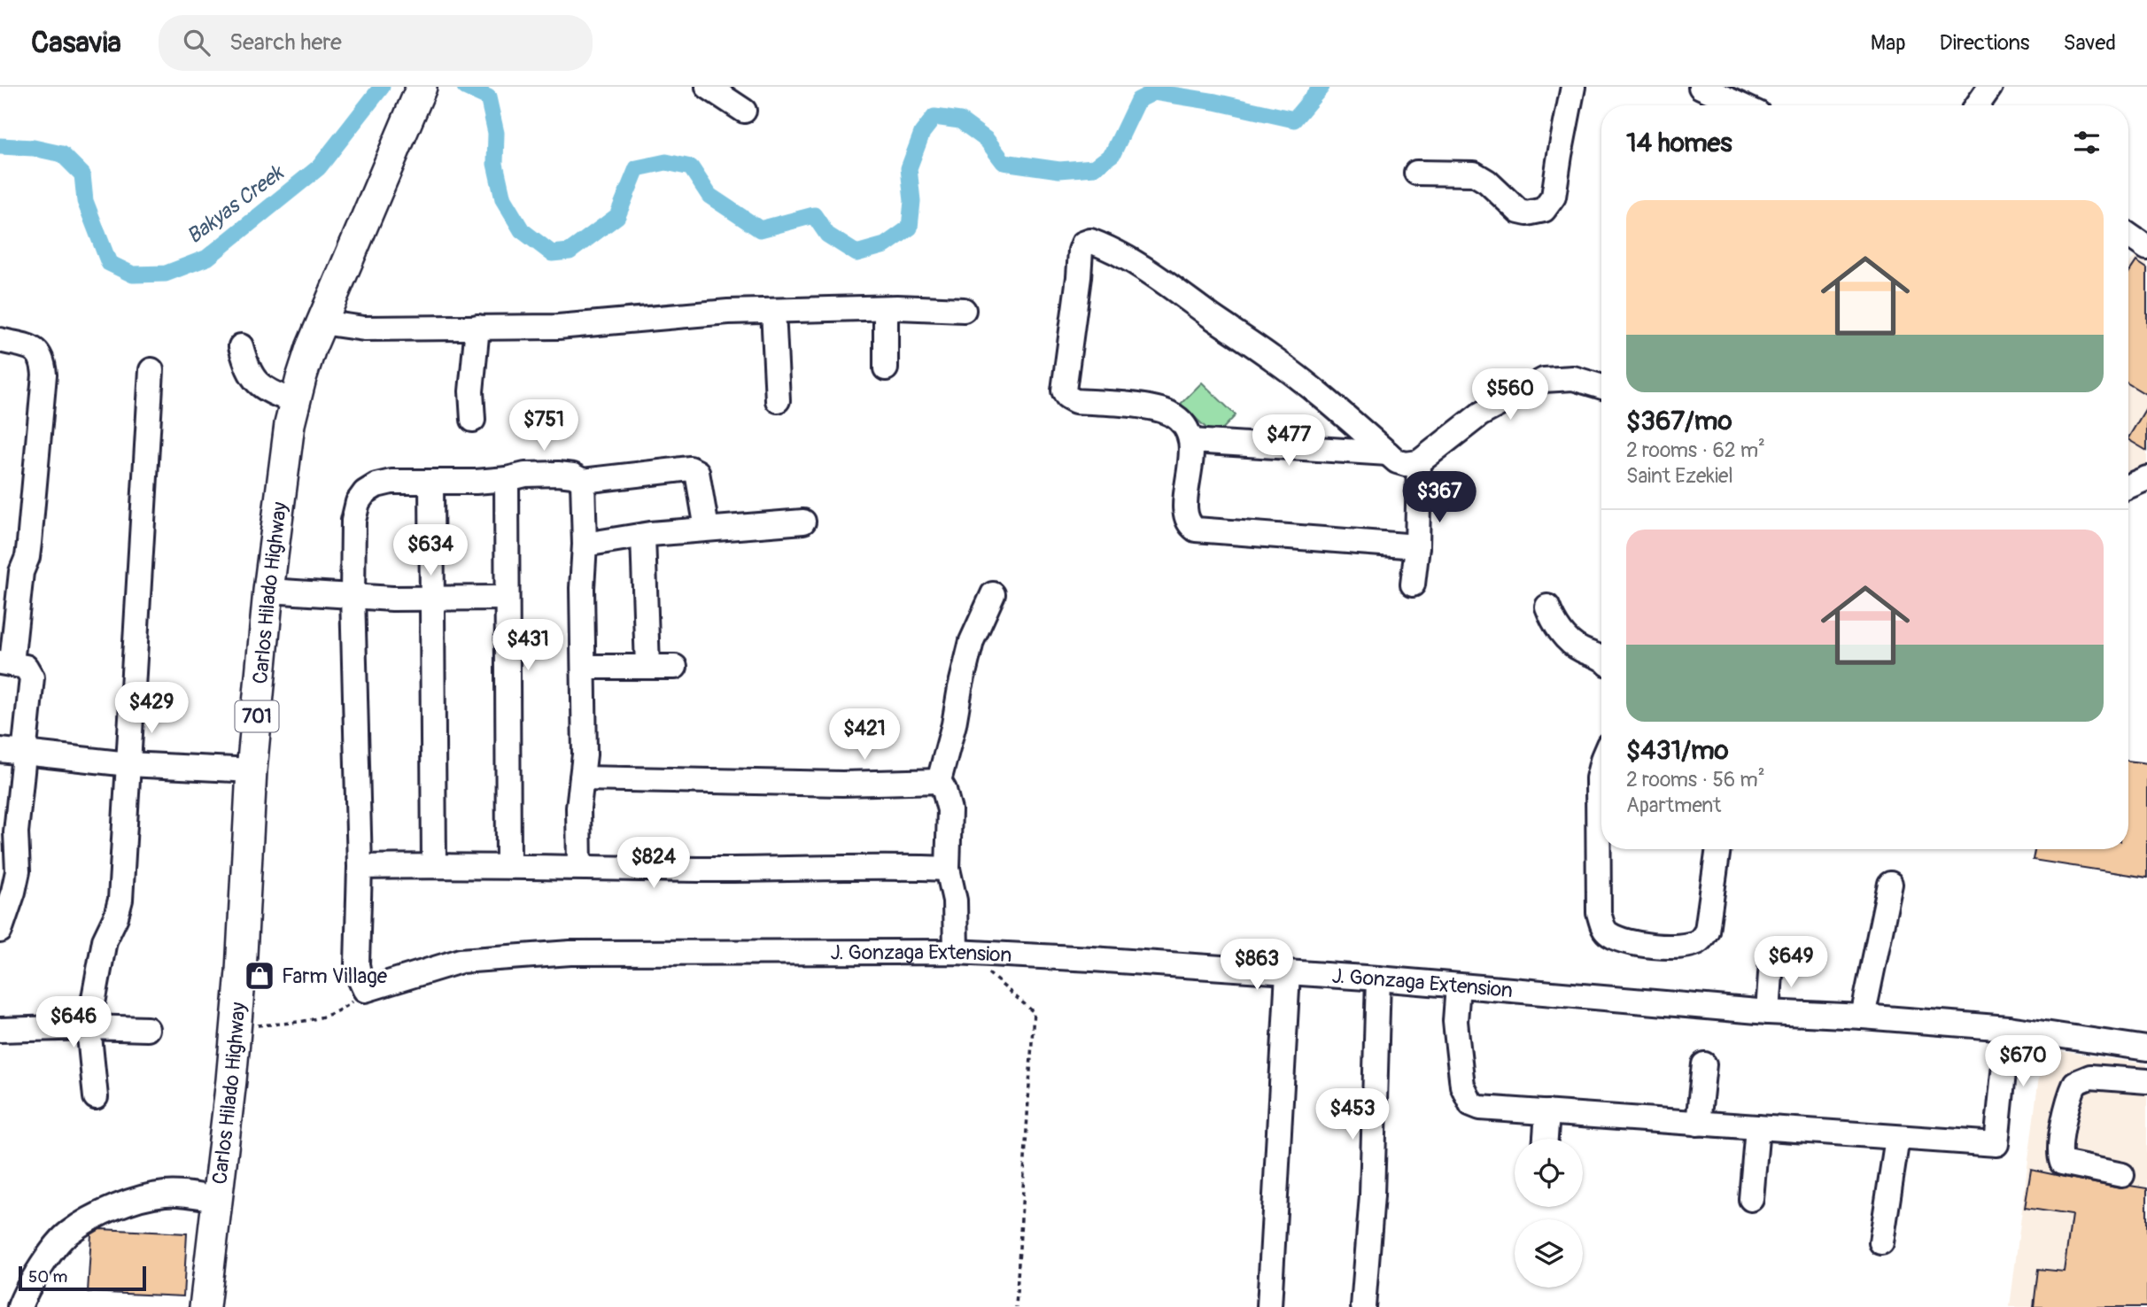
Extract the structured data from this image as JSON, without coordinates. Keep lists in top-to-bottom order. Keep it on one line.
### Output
{"streets":{"main road":["Carlos Hilado Highway","701"],"street":["J. Gonzaga Extension"]},"water":["Bakyas Creek"],"places":{"shop":["Farm Village"]},"scale_bar":"50 m","page":{"header":"Casavia","search":"Search here","nav":["Map","Directions","Saved"],"heading":"14 homes","list":[{"name":"$367/mo","note":"2 rooms · 62 m² · Saint Ezekiel"},{"name":"$431/mo","note":"2 rooms · 56 m² · Apartment"}],"price":["$560","$751","$477","$367","$634","$431","$429","$421","$824","$649","$863","$646","$670","$453"],"scale":"50 m"}}
